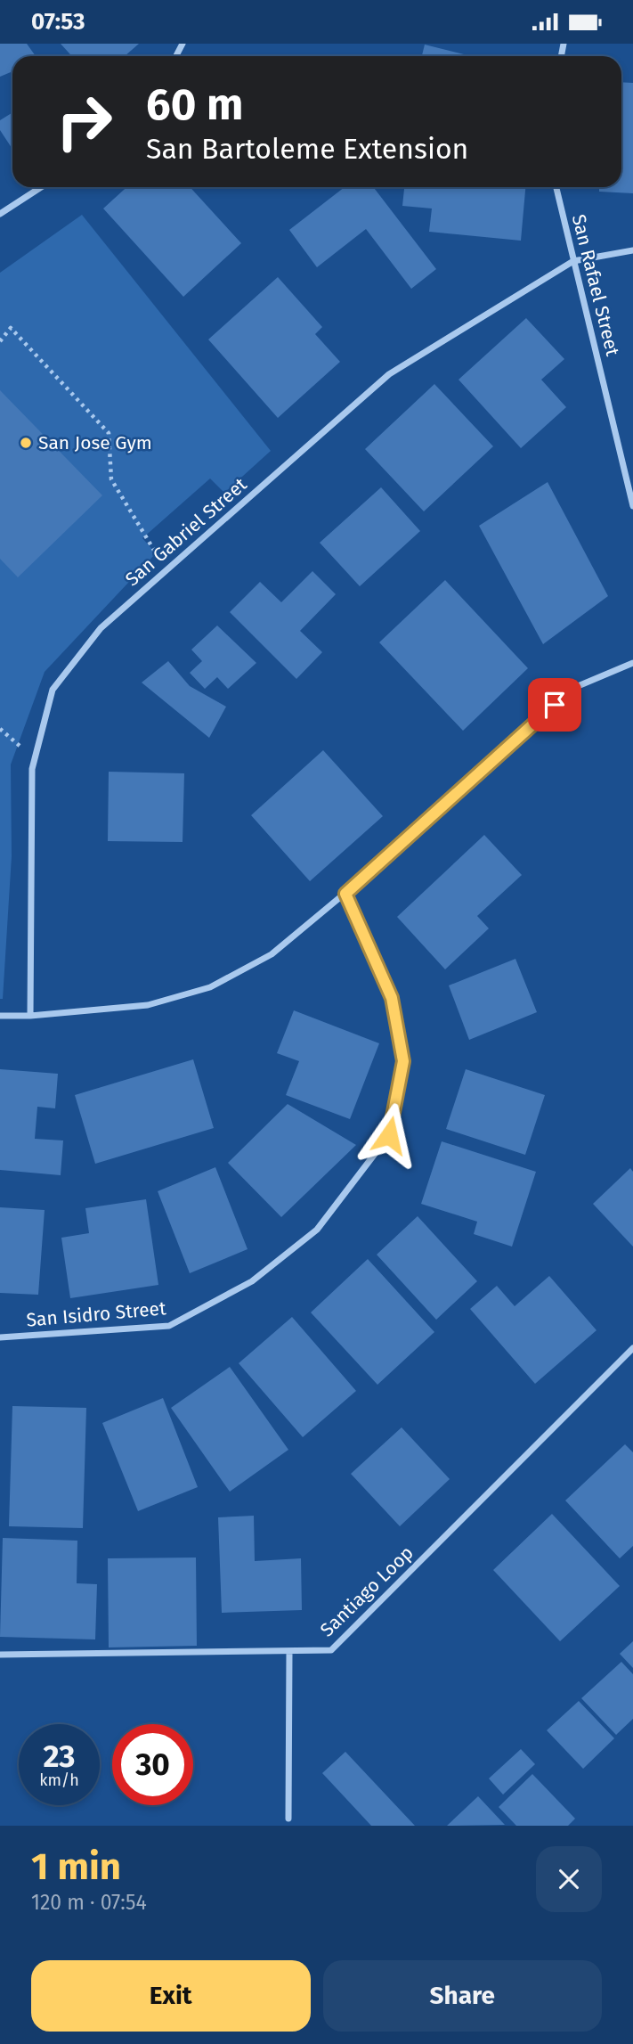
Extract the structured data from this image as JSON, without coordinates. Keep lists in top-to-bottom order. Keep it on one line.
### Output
{"streets":{"street":["San Rafael Street","San Gabriel Street","San Isidro Street","Santiago Loop"]},"crossings":[["San Rafael Street","San Gabriel Street"]],"places":["San Jose Gym"],"page":{"status":"07:53","turn":["60 m","San Bartoleme Extension"],"speed":"23 km/h","limit":"30","heading":["1 min","120 m · 07:54"],"buttons":["Exit","Share"]}}
